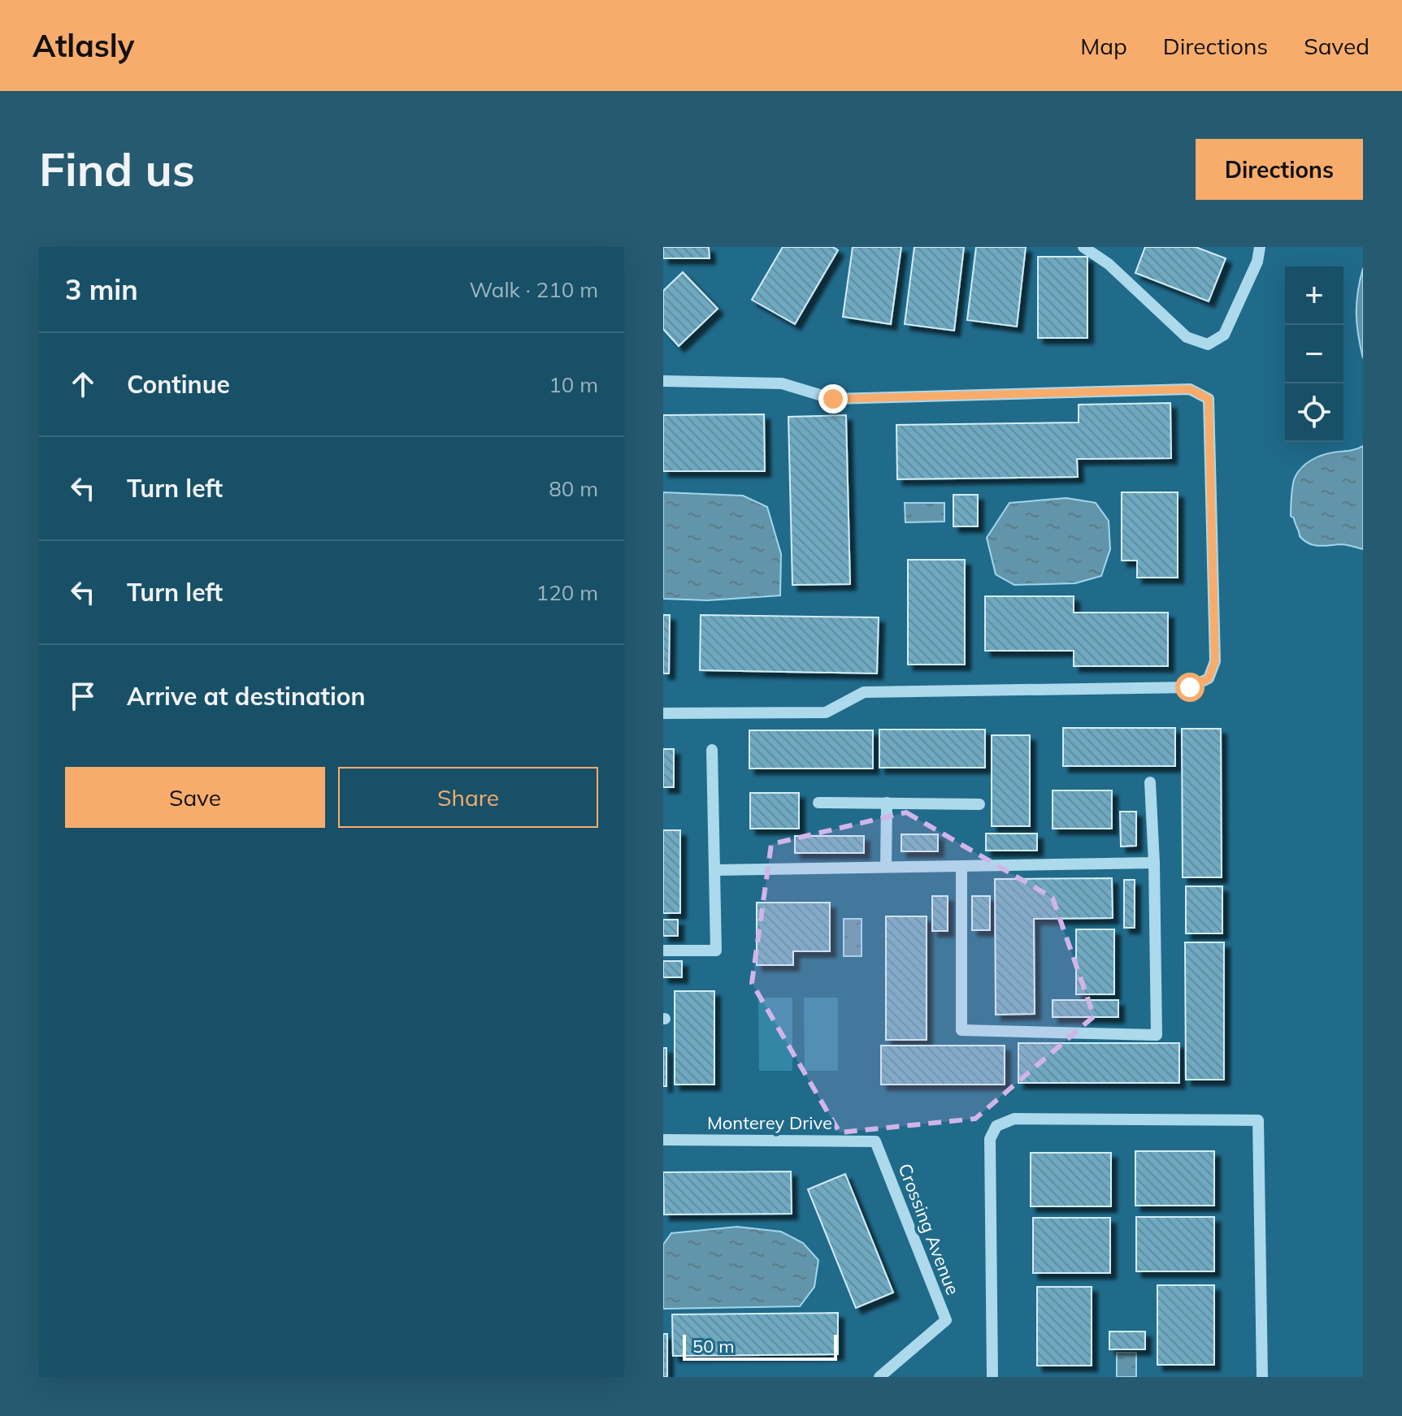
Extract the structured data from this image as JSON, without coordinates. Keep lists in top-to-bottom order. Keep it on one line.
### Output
{"streets":{"lane":["Monterey Drive","Crossing Avenue"]},"crossings":[["Monterey Drive","Crossing Avenue"]],"scale_bar":"50 m","page":{"header":"Atlasly","nav":["Map","Directions","Saved"],"buttons":["Directions",["Save","Share"]],"title":"Find us","heading":["3 min","Walk · 210 m"],"map_buttons":["+","−"],"list":[["Continue","10 m"],["Turn left","80 m"],["Turn left","120 m"],"Arrive at destination"],"scale":"50 m"}}
